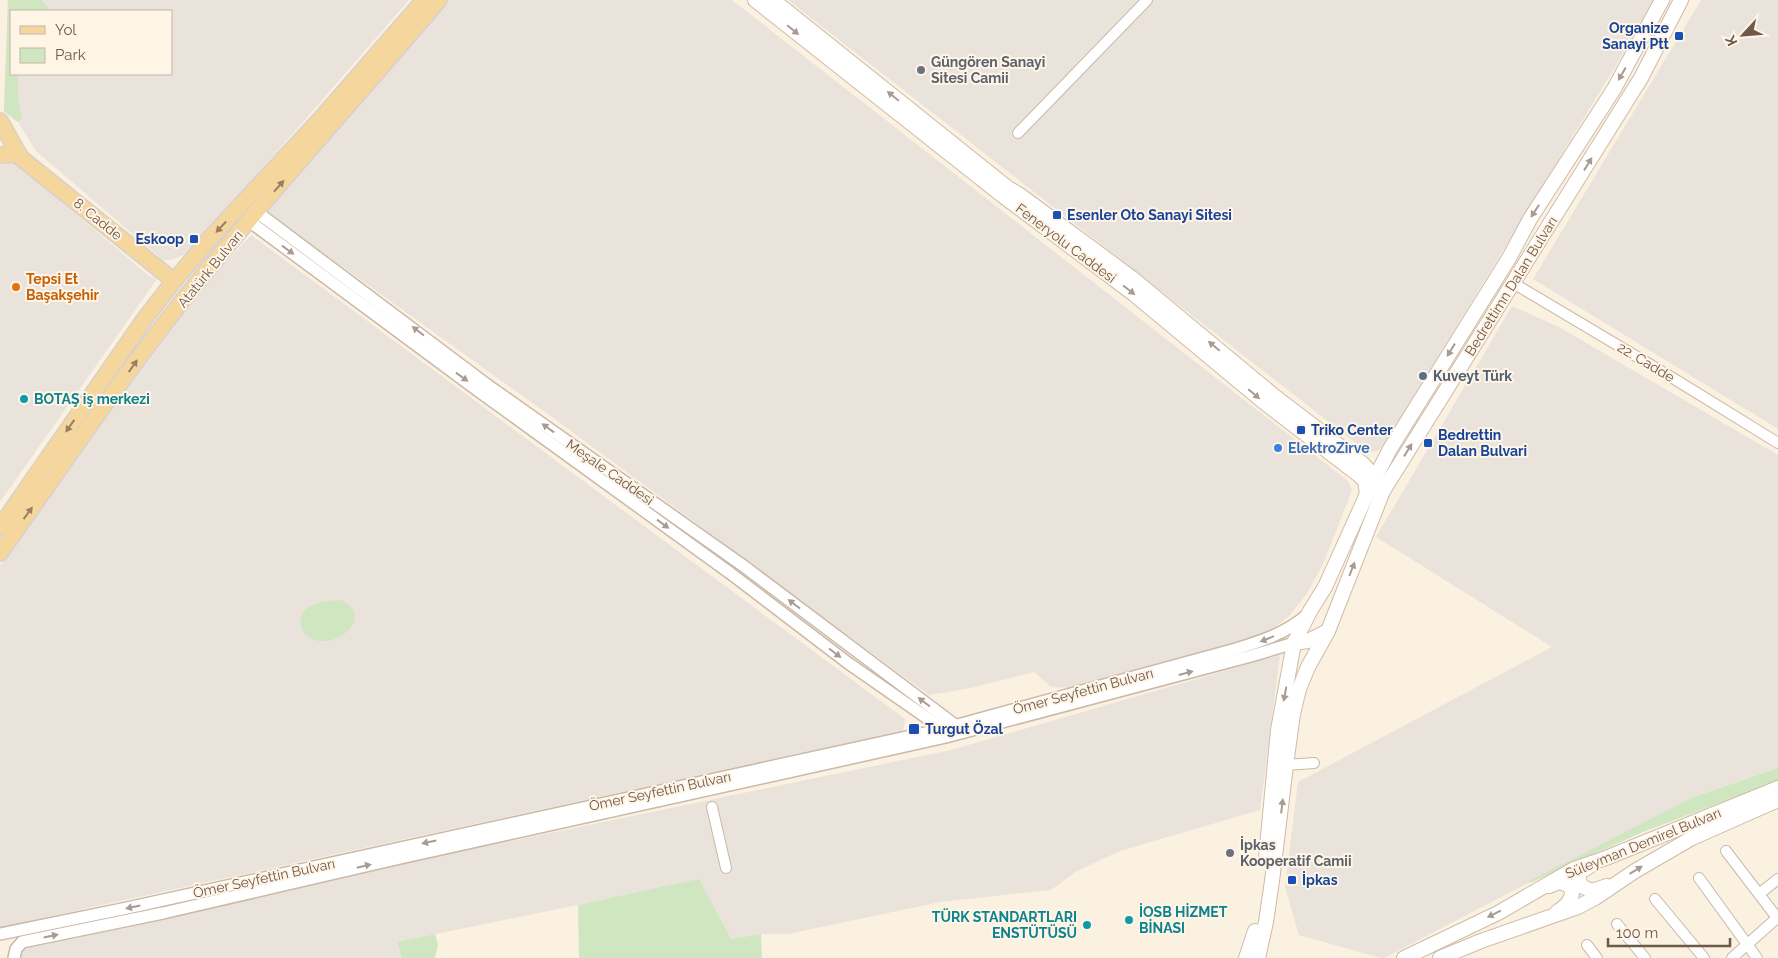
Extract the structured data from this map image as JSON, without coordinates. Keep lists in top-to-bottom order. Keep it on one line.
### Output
{"streets":{"main road":["8. Cadde","Feneryolu Caddesi","Atatürk Bulvarı","Bedrettimn Dalan Bulvarı","Süleyman Demirel Bulvarı"],"street":["22. Cadde","Meşale Caddesi","Ömer Seyfettin Bulvarı"]},"crossings":[["8. Cadde","Atatürk Bulvarı"],["Feneryolu Caddesi","Bedrettimn Dalan Bulvarı"],["Atatürk Bulvarı","Meşale Caddesi"],["Bedrettimn Dalan Bulvarı","22. Cadde"],["Bedrettimn Dalan Bulvarı","Ömer Seyfettin Bulvarı"],["Meşale Caddesi","Ömer Seyfettin Bulvarı"]],"places":{"transit":["Organize Sanayi Ptt","Esenler Oto Sanayi Sitesi","Eskoop","Triko Center","Bedrettin Dalan Bulvari","Turgut Özal","İpkas"],"other":["Güngören Sanayi Sitesi Camii","Tepsi Et Başakşehir","Kuveyt Türk","BOTAŞ iş merkezi","ElektroZirve","İpkas Kooperatif Camii","İOSB HİZMET BİNASI","TÜRK STANDARTLARI ENSTÜTÜSÜ"]},"legend":["Yol","Park"],"scale_bar":"100 m","north":"bottom left"}
